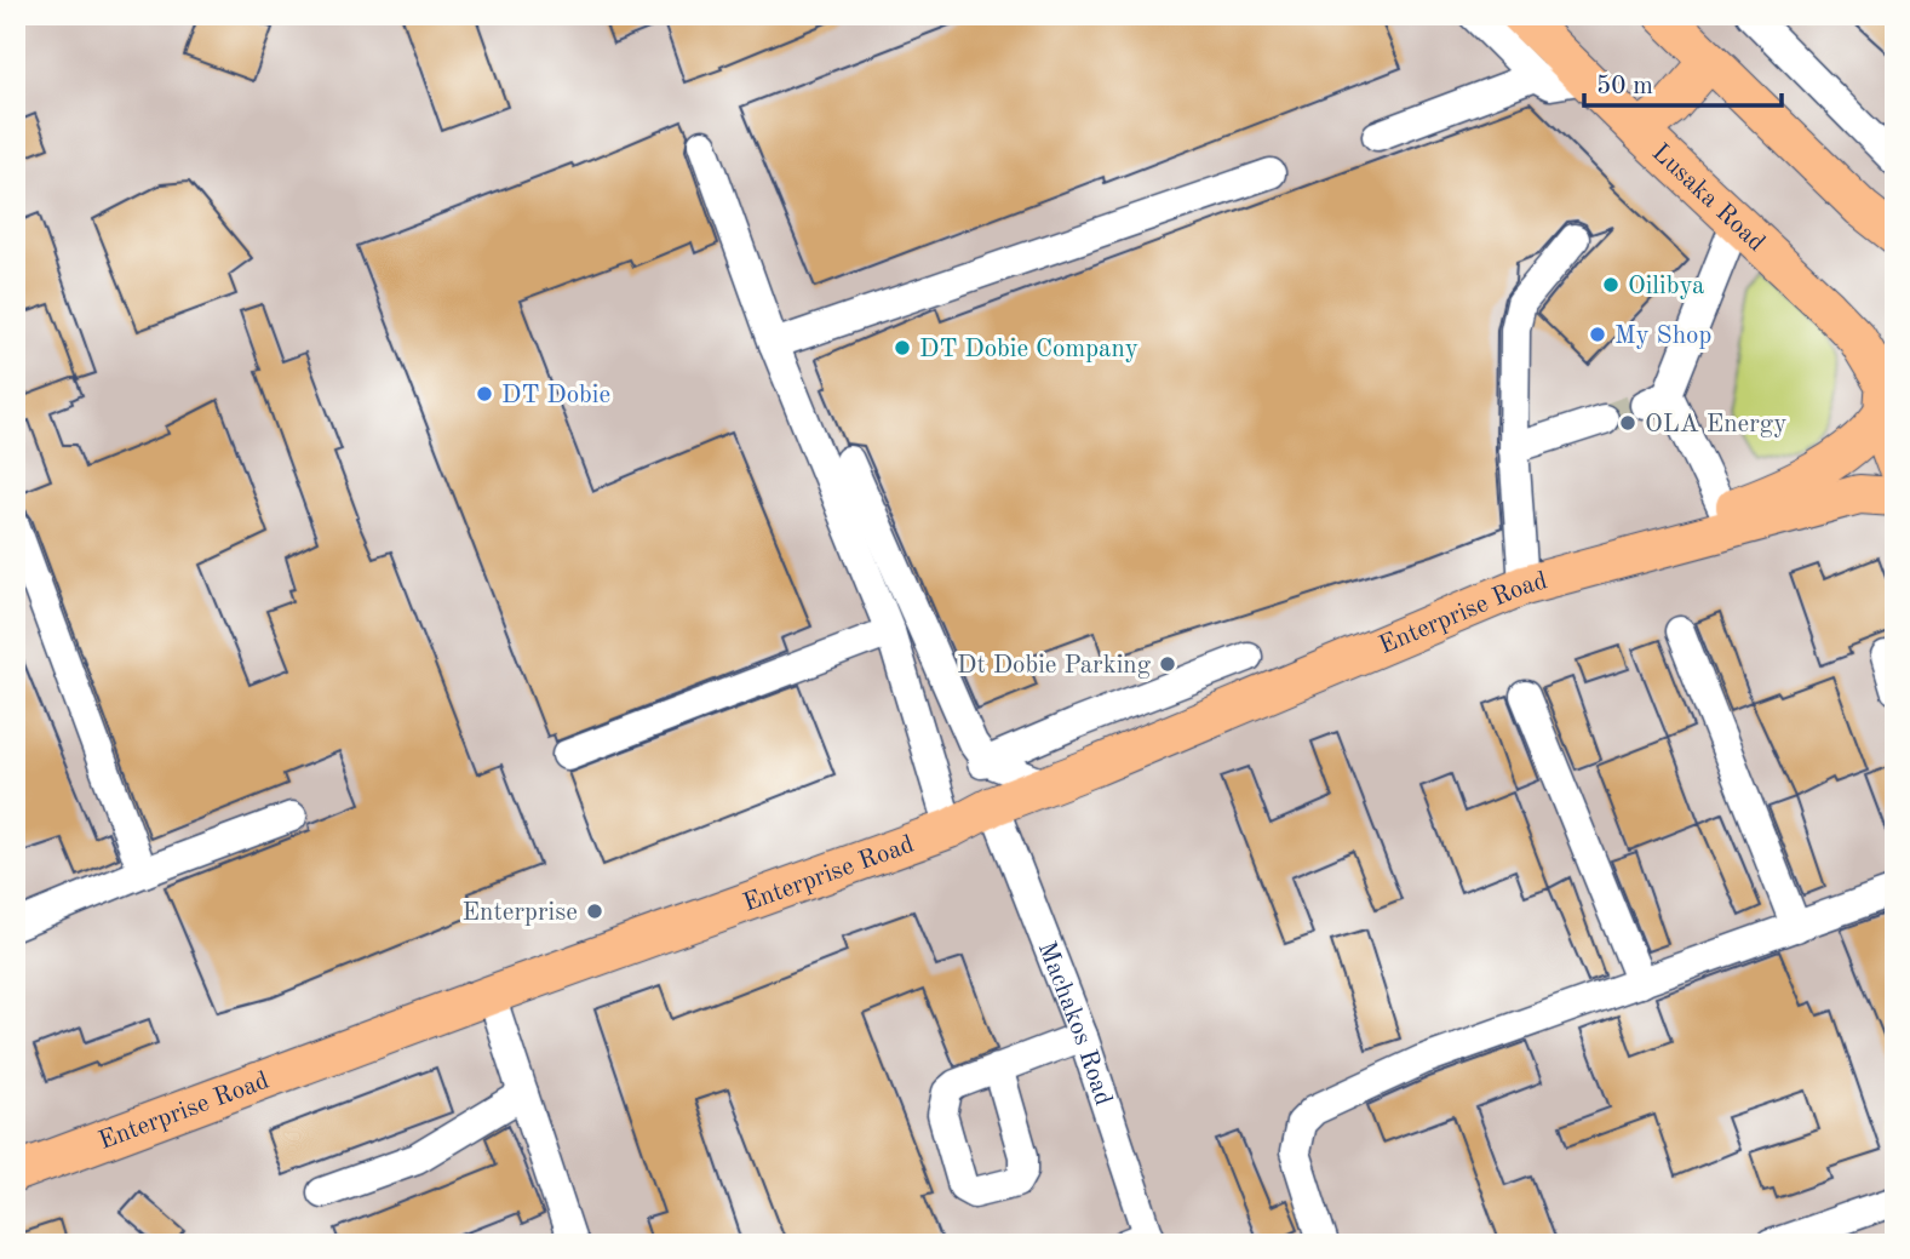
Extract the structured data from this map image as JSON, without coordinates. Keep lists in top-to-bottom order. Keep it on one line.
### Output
{"streets":{"main road":["Lusaka Road","Enterprise Road"],"street":["Machakos Road"]},"crossings":[["Lusaka Road","Enterprise Road"],["Enterprise Road","Machakos Road"]],"places":["Oilibya","My Shop","DT Dobie Company","DT Dobie","OLA Energy","Dt Dobie Parking","Enterprise"],"scale_bar":"50 m"}
